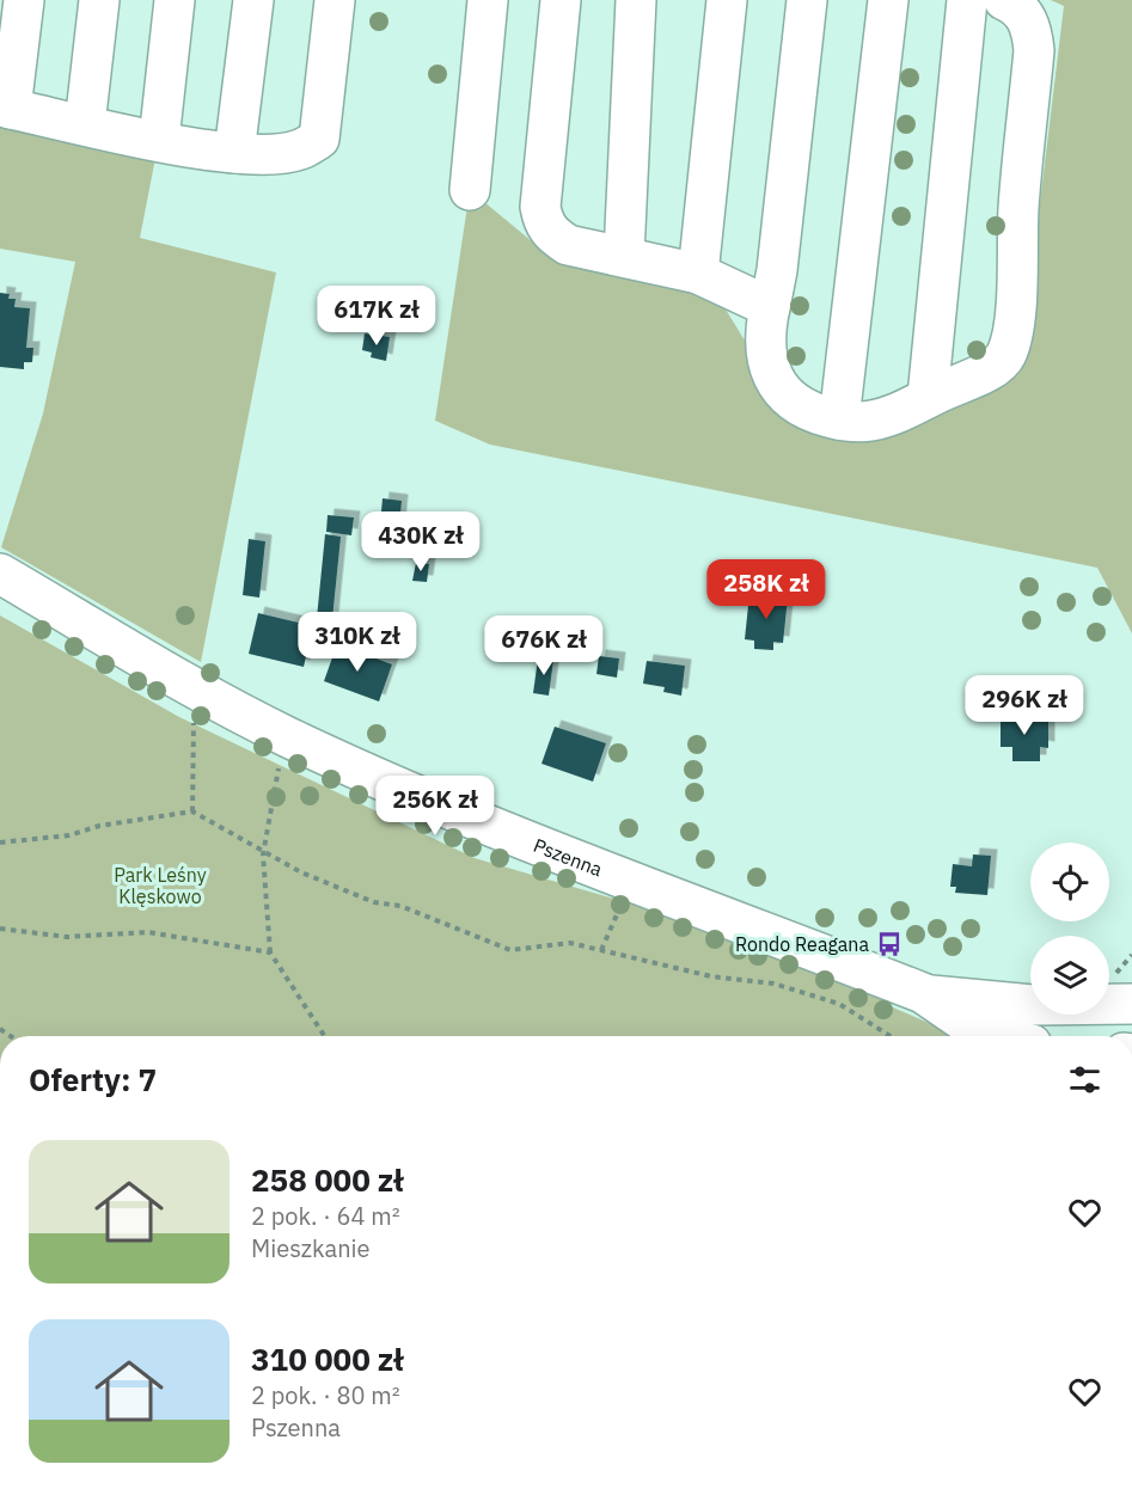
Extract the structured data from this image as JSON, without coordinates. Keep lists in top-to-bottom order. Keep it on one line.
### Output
{"streets":{"street":["Pszenna"]},"parks":["Park Leśny Klęskowo"],"places":{"bus stop":["Rondo Reagana"]},"page":{"price":["617K zł","430K zł","258K zł","310K zł","676K zł","296K zł","256K zł"],"heading":"Oferty: 7","list":[{"name":"258 000 zł","note":"2 pok. · 64 m² · Mieszkanie"},{"name":"310 000 zł","note":"2 pok. · 80 m² · Pszenna"}]}}
